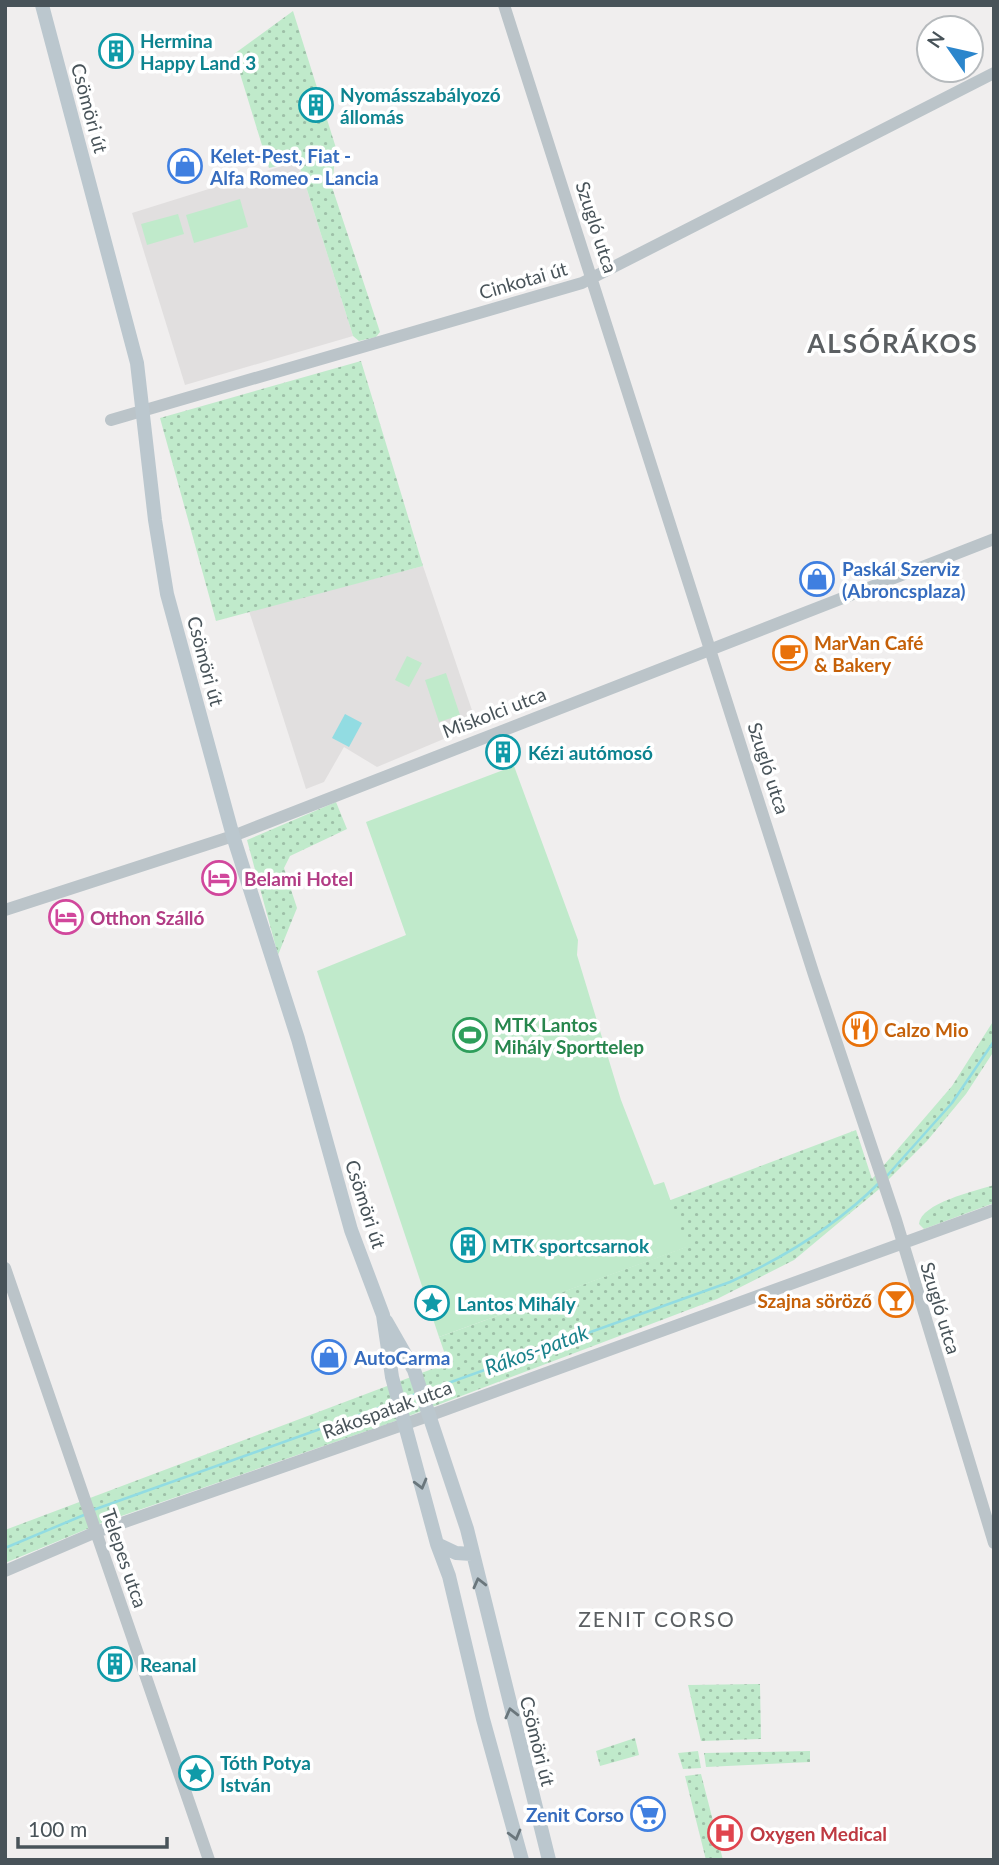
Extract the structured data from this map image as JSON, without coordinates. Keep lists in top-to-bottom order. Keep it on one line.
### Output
{"streets":{"main road":["Csömöri út"],"street":["Szugló utca","Cinkotai út","Miskolci utca","Rákospatak utca","Telepes utca"]},"crossings":[["Csömöri út","Cinkotai út"],["Csömöri út","Miskolci utca"],["Csömöri út","Rákospatak utca"],["Szugló utca","Cinkotai út"],["Szugló utca","Miskolci utca"],["Szugló utca","Rákospatak utca"],["Rákospatak utca","Telepes utca"]],"districts":["ALSÓRÁKOS","ZENIT CORSO"],"water":["Rákos-patak"],"places":{"building":["Hermina Happy Land 3","Nyomásszabályozó állomás","Kézi autómosó","MTK sportcsarnok","Reanal"],"shop":["Kelet-Pest, Fiat - Alfa Romeo - Lancia","Paskál Szerviz (Abroncsplaza)","AutoCarma"],"cafe":["MarVan Café & Bakery"],"hotel":["Belami Hotel","Otthon Szálló"],"restaurant":["Calzo Mio"],"sports":["MTK Lantos Mihály Sporttelep"],"bar":["Szajna söröző"],"place":["Lantos Mihály","Tóth Potya István"],"supermarket":["Zenit Corso"],"hospital":["Oxygen Medical"]},"scale_bar":"100 m","north":"top left"}
